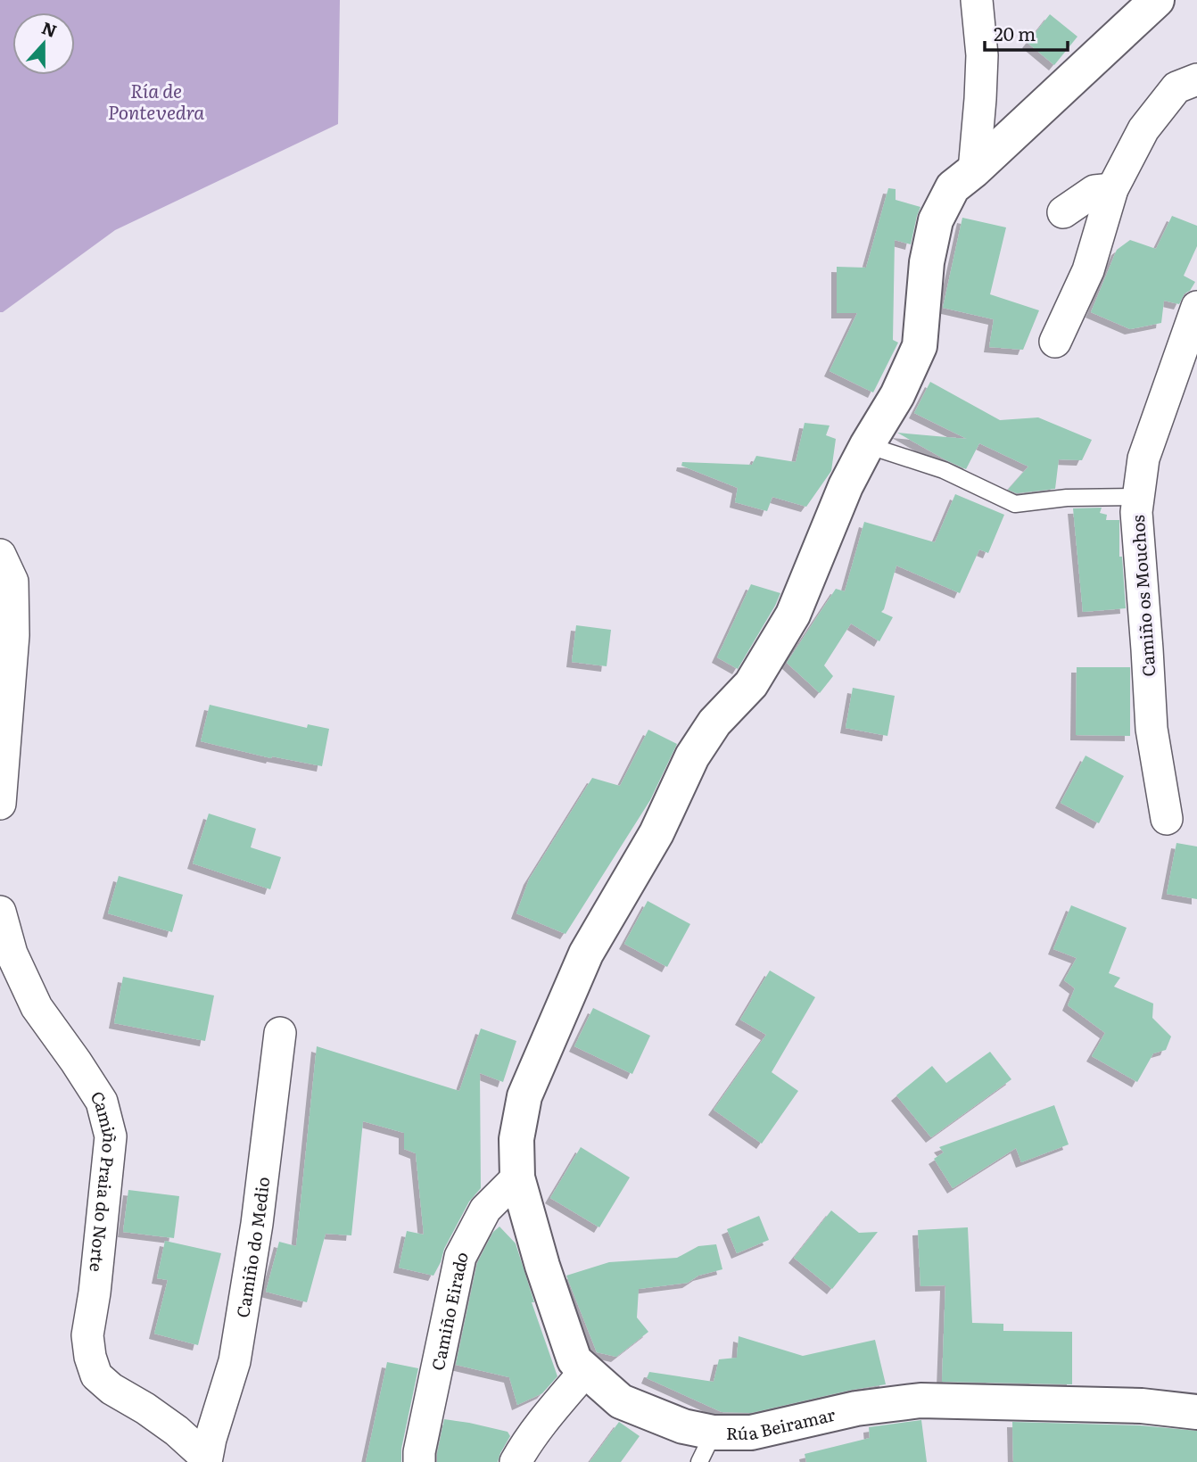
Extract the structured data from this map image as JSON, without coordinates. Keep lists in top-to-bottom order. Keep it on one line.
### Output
{"streets":{"street":["Camiño os Mouchos","Camiño Praia do Norte","Camiño do Medio","Camiño Eirado","Rúa Beiramar"]},"crossings":[["Camiño Praia do Norte","Camiño do Medio"],["Camiño Eirado","Rúa Beiramar"]],"water":["Ría de Pontevedra"],"scale_bar":"20 m","north":"top"}
